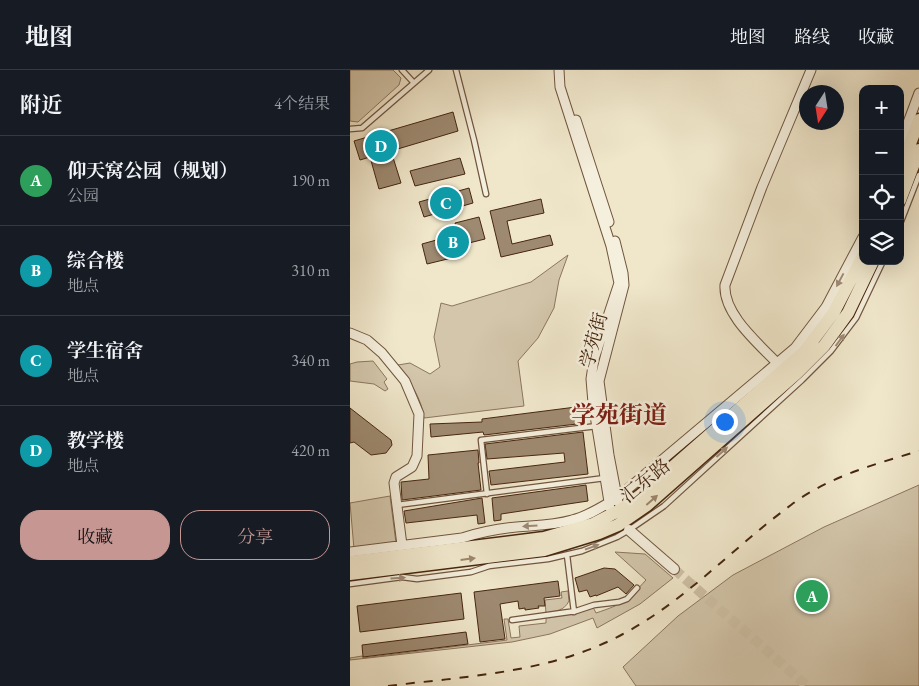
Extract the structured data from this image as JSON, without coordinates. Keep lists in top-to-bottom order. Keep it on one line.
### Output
{"streets":{"main road":["汇东路"],"street":["学苑街"]},"crossings":[["学苑街","汇东路"]],"districts":["学苑街道"],"north":"bottom","page":{"header":"地图","nav":["地图","路线","收藏"],"heading":["附近","4个结果"],"map_buttons":["+","−"],"pins":["D","C","B","A"],"list":[{"mark":"A","name":"仰天窝公园（规划）","note":"公园","value":"190 m"},{"mark":"B","name":"综合楼","note":"地点","value":"310 m"},{"mark":"C","name":"学生宿舍","note":"地点","value":"340 m"},{"mark":"D","name":"教学楼","note":"地点","value":"420 m"}],"buttons":["收藏","分享"]}}
